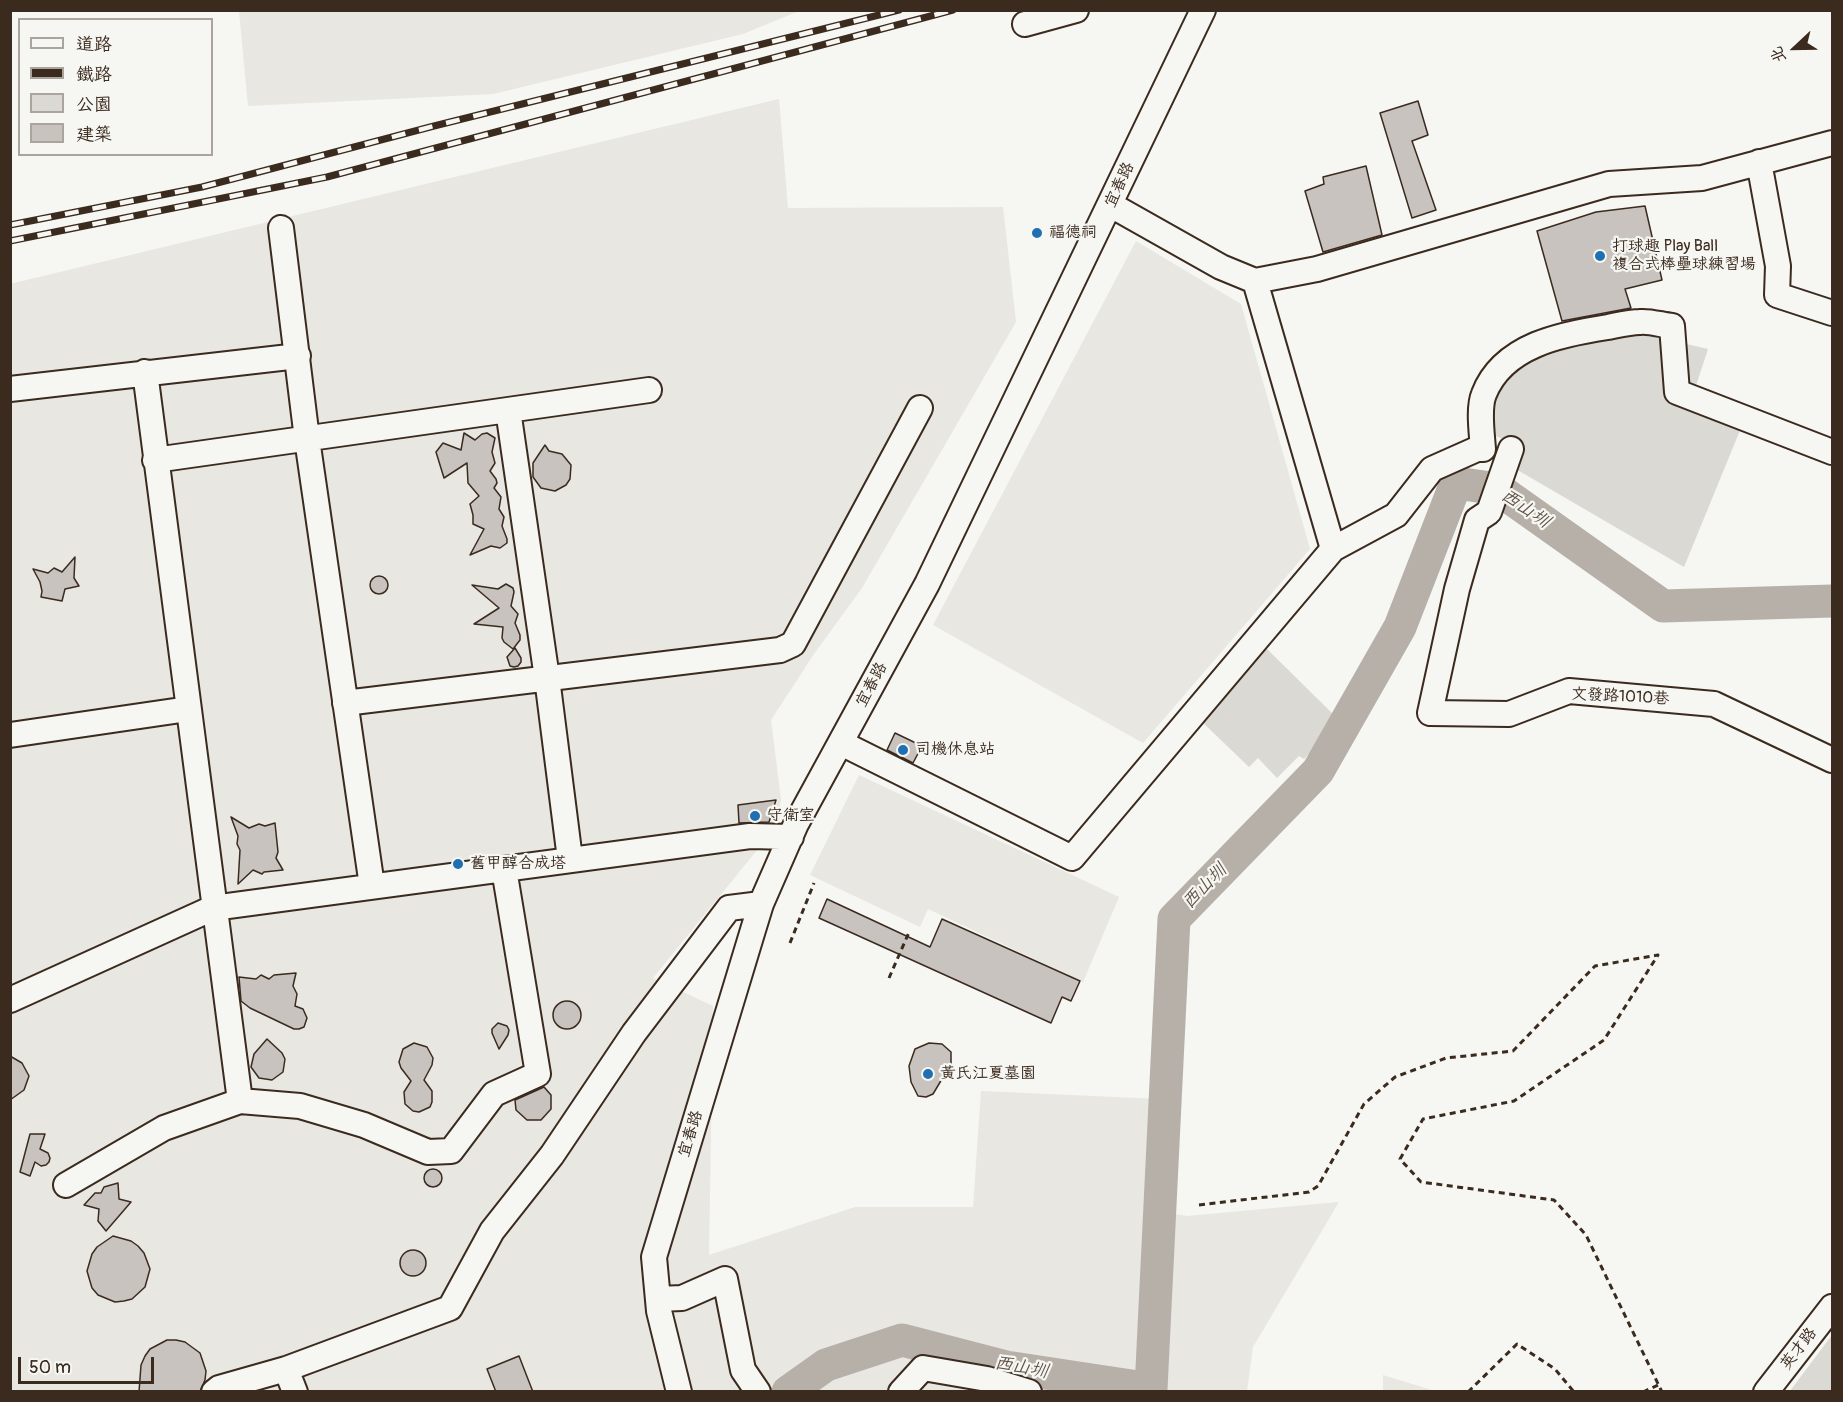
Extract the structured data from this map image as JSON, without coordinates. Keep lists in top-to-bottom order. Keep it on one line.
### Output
{"streets":{"street":["宜春路","文發路1010巷","英才路"]},"water":["西山圳"],"places":["福德祠","打球趣 Play Ball 複合式棒壘球練習場","司機休息站","守衛室","舊甲醇合成塔","黃氏江夏墓園"],"legend":["道路","鐵路","公園","建築"],"scale_bar":"50 m","north":"left"}
